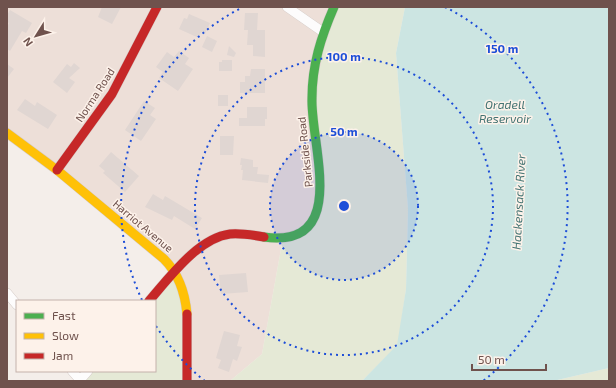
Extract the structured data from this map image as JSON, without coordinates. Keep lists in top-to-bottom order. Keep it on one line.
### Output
{"streets":{"street":["Norma Road","Parkside Road","Harriot Avenue"]},"crossings":[["Norma Road","Harriot Avenue"],["Parkside Road","Harriot Avenue"]],"water":["Oradell Reservoir","Hackensack River"],"legend":["Fast","Slow","Jam"],"scale_bar":"50 m","north":"bottom left","rings":["150 m","100 m","50 m"]}
